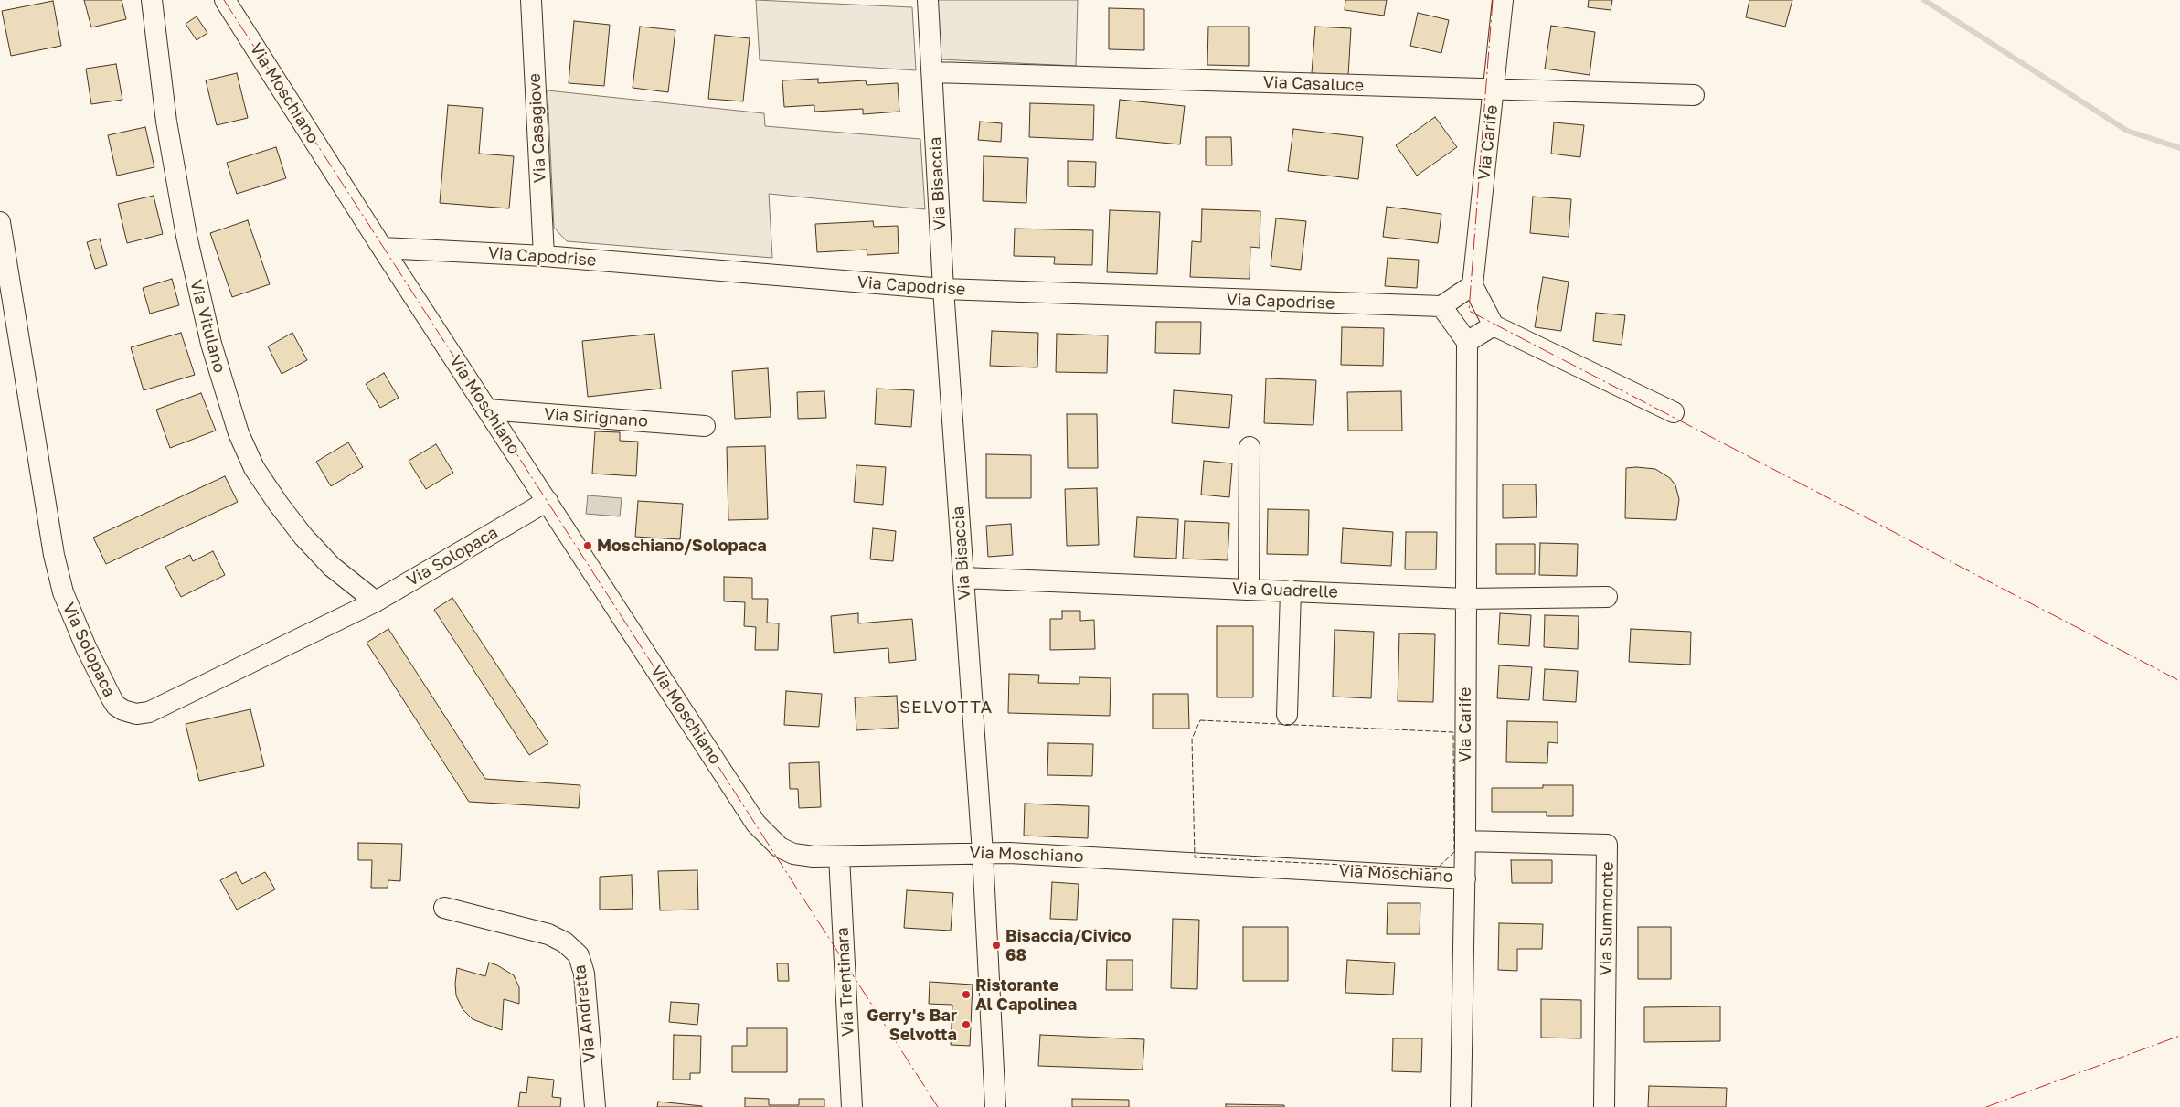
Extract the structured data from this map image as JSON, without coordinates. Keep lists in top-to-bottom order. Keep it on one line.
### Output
{"streets":{"street":["Via Casaluce","Via Moschiano","Via Casagiove","Via Carife","Via Bisaccia","Via Capodrise","Via Vitulano","Via Sirignano","Via Solopaca","Via Quadrelle","Via Summonte","Via Trentinara","Via Andretta"]},"crossings":[["Via Casaluce","Via Carife"],["Via Casaluce","Via Bisaccia"],["Via Moschiano","Via Carife"],["Via Moschiano","Via Bisaccia"],["Via Moschiano","Via Capodrise"],["Via Moschiano","Via Sirignano"],["Via Moschiano","Via Solopaca"],["Via Moschiano","Via Trentinara"],["Via Casagiove","Via Capodrise"],["Via Carife","Via Quadrelle"],["Via Carife","Via Summonte"],["Via Bisaccia","Via Capodrise"],["Via Bisaccia","Via Quadrelle"],["Via Vitulano","Via Solopaca"]],"districts":["SELVOTTA"],"places":["Moschiano/Solopaca","Bisaccia/Civico 68","Ristorante Al Capolinea","Gerry's Bar Selvotta"]}
